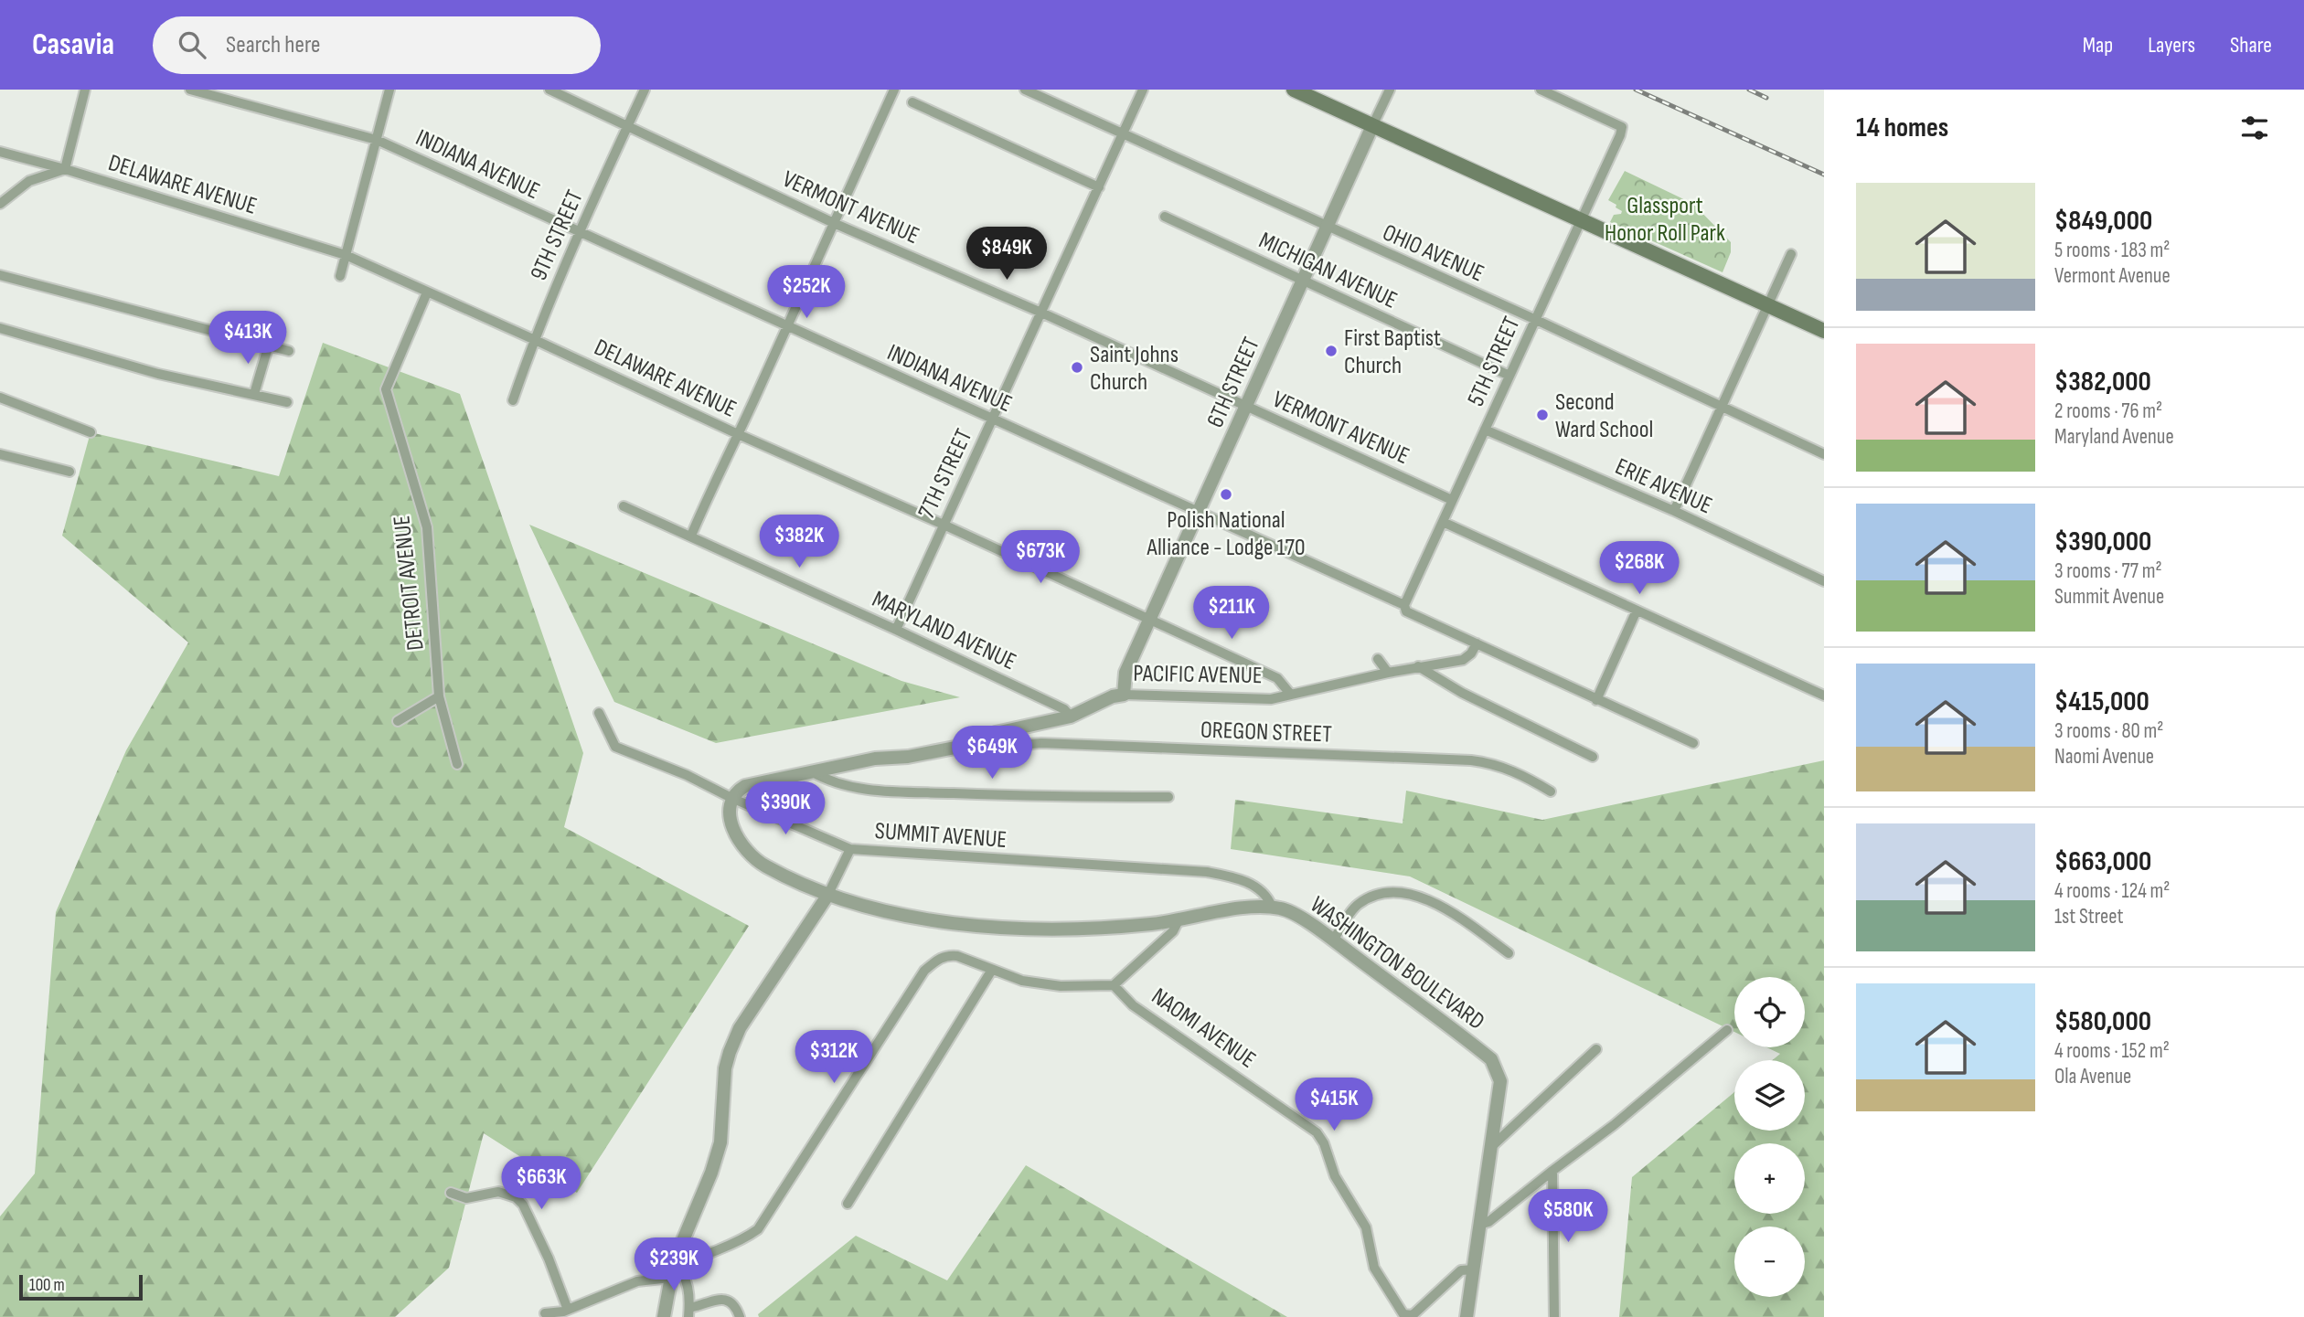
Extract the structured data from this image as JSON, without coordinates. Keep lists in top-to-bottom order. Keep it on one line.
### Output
{"streets":{"street":["INDIANA AVENUE","DELAWARE AVENUE","VERMONT AVENUE","9TH STREET","OHIO AVENUE","MICHIGAN AVENUE","5TH STREET","6TH STREET","7TH STREET","ERIE AVENUE","DETROIT AVENUE","MARYLAND AVENUE","PACIFIC AVENUE","OREGON STREET","SUMMIT AVENUE","WASHINGTON BOULEVARD","NAOMI AVENUE"]},"crossings":[["INDIANA AVENUE","9TH STREET"],["INDIANA AVENUE","5TH STREET"],["INDIANA AVENUE","6TH STREET"],["INDIANA AVENUE","7TH STREET"],["INDIANA AVENUE","PACIFIC AVENUE"],["DELAWARE AVENUE","9TH STREET"],["DELAWARE AVENUE","6TH STREET"],["DELAWARE AVENUE","7TH STREET"],["DELAWARE AVENUE","DETROIT AVENUE"],["DELAWARE AVENUE","PACIFIC AVENUE"],["VERMONT AVENUE","9TH STREET"],["VERMONT AVENUE","5TH STREET"],["VERMONT AVENUE","6TH STREET"],["VERMONT AVENUE","7TH STREET"],["OHIO AVENUE","5TH STREET"],["OHIO AVENUE","6TH STREET"],["OHIO AVENUE","7TH STREET"],["MICHIGAN AVENUE","5TH STREET"],["MICHIGAN AVENUE","6TH STREET"],["5TH STREET","ERIE AVENUE"],["6TH STREET","PACIFIC AVENUE"],["7TH STREET","MARYLAND AVENUE"],["MARYLAND AVENUE","PACIFIC AVENUE"],["PACIFIC AVENUE","OREGON STREET"],["PACIFIC AVENUE","SUMMIT AVENUE"],["SUMMIT AVENUE","WASHINGTON BOULEVARD"],["WASHINGTON BOULEVARD","NAOMI AVENUE"]],"parks":["Glassport Honor Roll Park"],"places":["First Baptist Church","Saint Johns Church","Second Ward School","Polish National Alliance - Lodge 170"],"scale_bar":"100 m","page":{"header":"Casavia","search":"Search here","nav":["Map","Layers","Share"],"heading":"14 homes","list":[{"name":"$849,000","note":"5 rooms · 183 m² · Vermont Avenue"},{"name":"$382,000","note":"2 rooms · 76 m² · Maryland Avenue"},{"name":"$390,000","note":"3 rooms · 77 m² · Summit Avenue"},{"name":"$415,000","note":"3 rooms · 80 m² · Naomi Avenue"},{"name":"$663,000","note":"4 rooms · 124 m² · 1st Street"},{"name":"$580,000","note":"4 rooms · 152 m² · Ola Avenue"}],"price":["$849K","$252K","$413K","$382K","$673K","$268K","$211K","$649K","$390K","$312K","$415K","$663K","$580K","$239K"],"map_buttons":["+","−"],"scale":"100 m"}}
